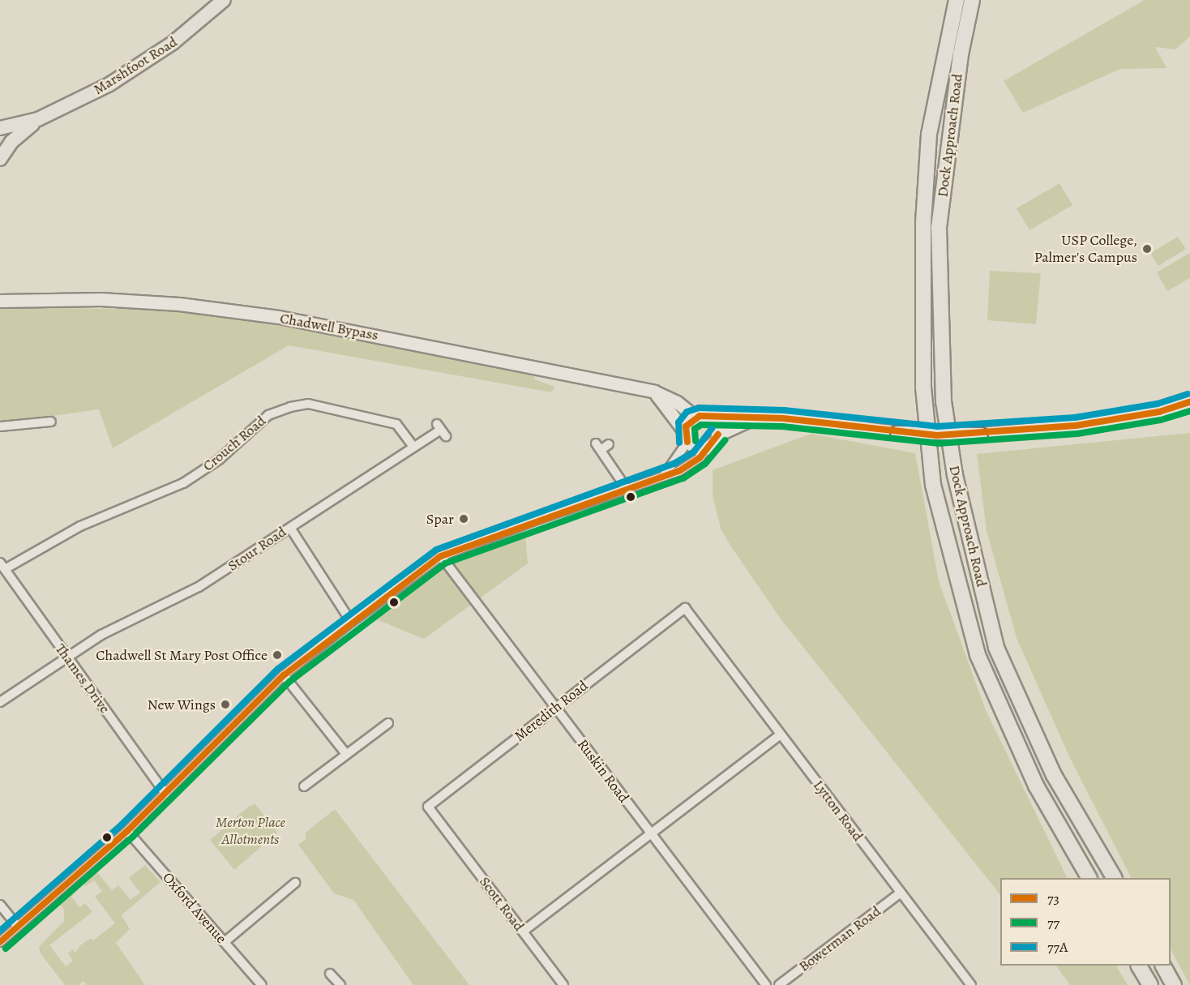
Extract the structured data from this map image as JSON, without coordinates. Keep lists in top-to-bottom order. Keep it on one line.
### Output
{"streets":{"highway":["Dock Approach Road"],"main road":["Marshfoot Road","Chadwell Bypass"],"street":["Crouch Road","Stour Road","Thames Drive","Meredith Road","Ruskin Road","Lytton Road","Scott Road","Oxford Avenue","Bowerman Road"]},"crossings":[["Crouch Road","Stour Road"],["Crouch Road","Thames Drive"],["Stour Road","Thames Drive"],["Meredith Road","Ruskin Road"],["Meredith Road","Lytton Road"],["Meredith Road","Scott Road"],["Lytton Road","Bowerman Road"]],"parks":["Merton Place Allotments"],"places":["USP College, Palmer's Campus","Spar","Chadwell St Mary Post Office","New Wings"],"lines":["transit line 77A","transit line 73","transit line 77"],"legend":["73","77","77A"]}
